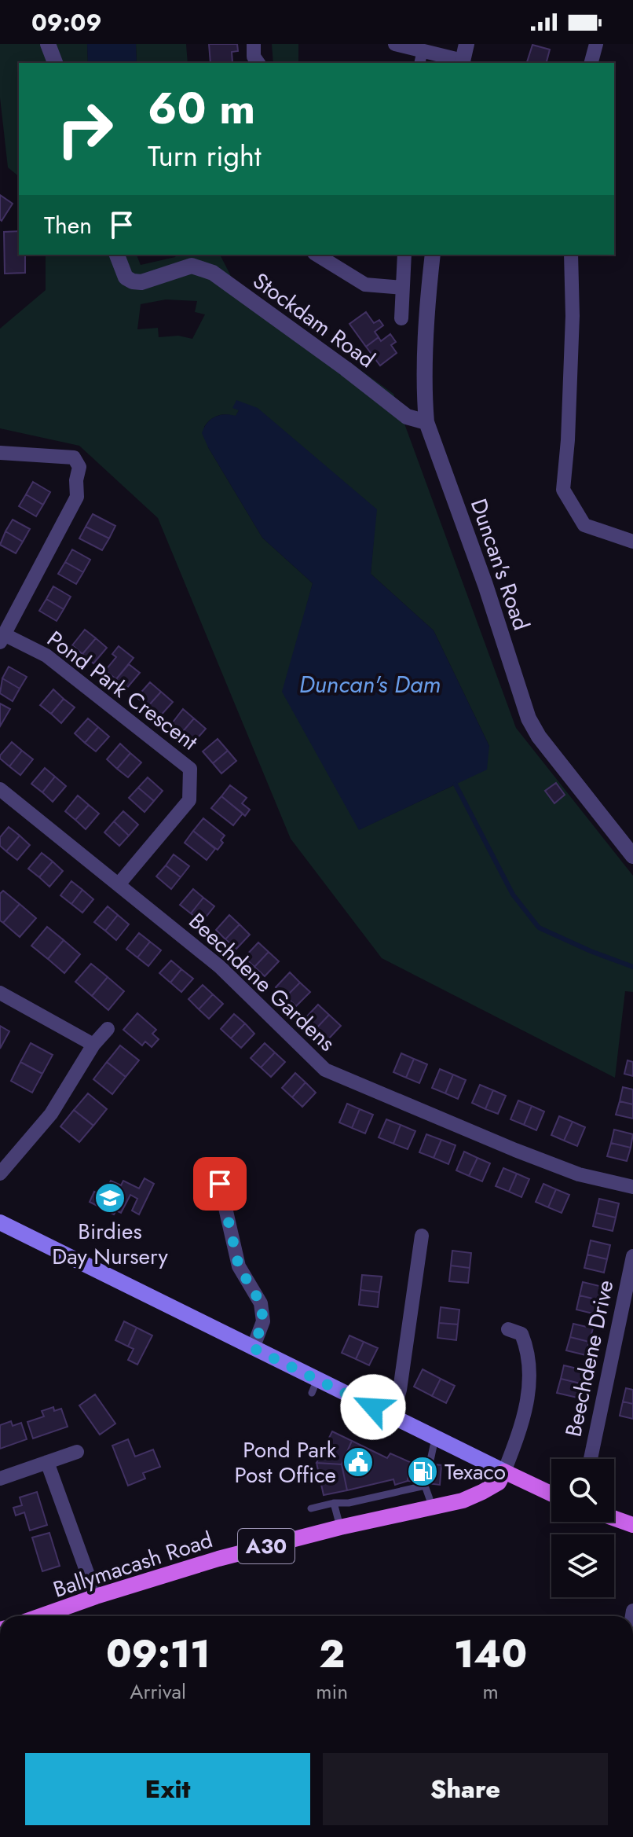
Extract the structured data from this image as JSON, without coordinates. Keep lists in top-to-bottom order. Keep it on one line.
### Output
{"streets":{"main road":["A30","Ballymacash Road"],"street":["Stockdam Road","Duncan's Road","Pond Park Crescent","Beechdene Gardens","Beechdene Drive"]},"crossings":[["Stockdam Road","Duncan's Road"],["Pond Park Crescent","Beechdene Gardens"]],"water":["Duncan's Dam"],"places":{"school or university":["Birdies Day Nursery"],"public building":["Pond Park Post Office"],"fuel station":["Texaco"]},"page":{"status":"09:09","turn":["60 m","Turn right"],"then":"Then","eta":["09:11","Arrival","2","min","140","m"],"buttons":["Exit","Share"]}}
